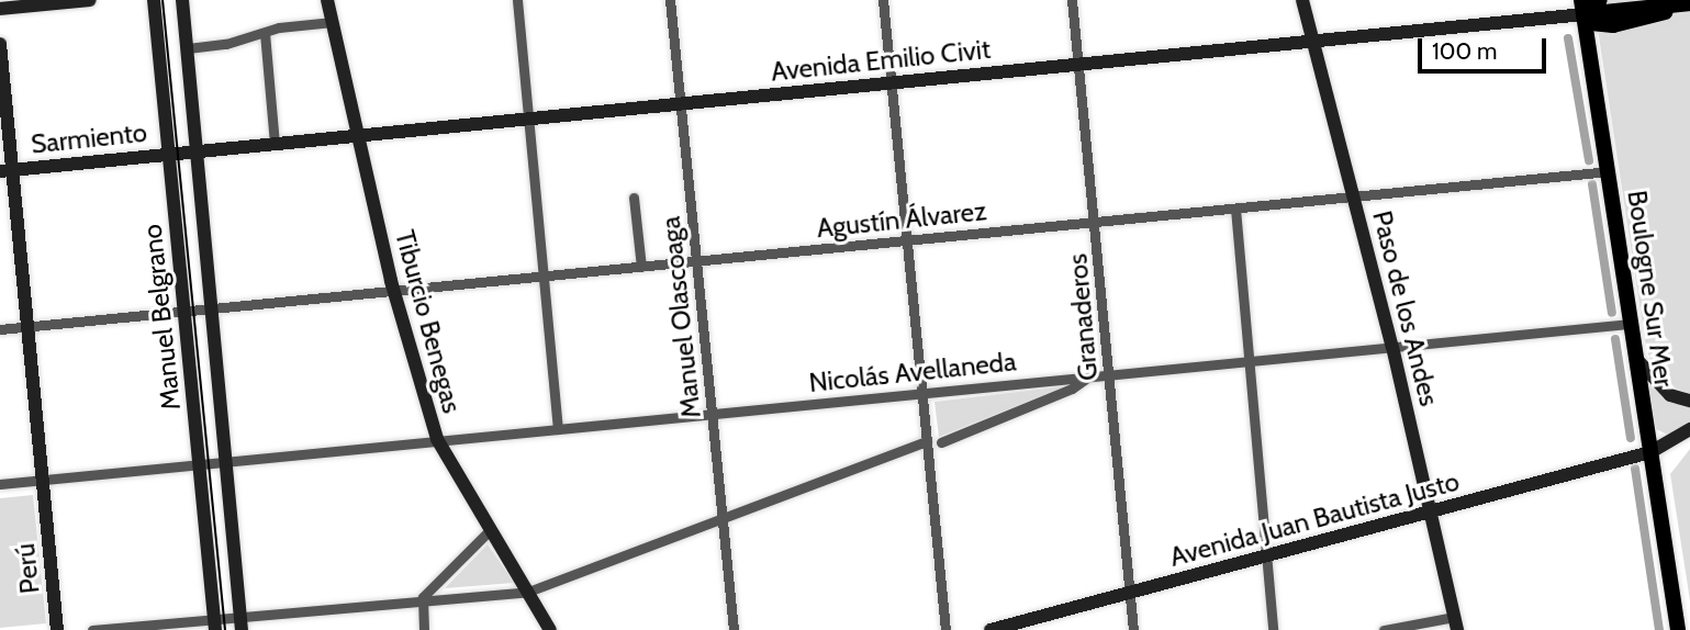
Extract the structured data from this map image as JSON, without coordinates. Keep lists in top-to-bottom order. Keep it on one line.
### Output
{"streets":{"main road":["Avenida Emilio Civit","Sarmiento","Boulogne Sur Mer","Paso de los Andes","Manuel Belgrano","Tiburcio Benegas","Avenida Juan Bautista Justo","Perú"],"street":["Agustín Álvarez","Manuel Olascoaga","Granaderos","Nicolás Avellaneda"]},"crossings":[["Avenida Emilio Civit","Sarmiento"],["Avenida Emilio Civit","Boulogne Sur Mer"],["Avenida Emilio Civit","Paso de los Andes"],["Avenida Emilio Civit","Manuel Belgrano"],["Avenida Emilio Civit","Manuel Olascoaga"],["Avenida Emilio Civit","Granaderos"],["Avenida Emilio Civit","Tiburcio Benegas"],["Sarmiento","Manuel Belgrano"],["Sarmiento","Perú"],["Agustín Álvarez","Boulogne Sur Mer"],["Agustín Álvarez","Paso de los Andes"],["Agustín Álvarez","Manuel Belgrano"],["Agustín Álvarez","Manuel Olascoaga"],["Agustín Álvarez","Granaderos"],["Agustín Álvarez","Tiburcio Benegas"],["Agustín Álvarez","Perú"],["Boulogne Sur Mer","Nicolás Avellaneda"],["Boulogne Sur Mer","Avenida Juan Bautista Justo"],["Paso de los Andes","Nicolás Avellaneda"],["Paso de los Andes","Avenida Juan Bautista Justo"],["Manuel Belgrano","Nicolás Avellaneda"],["Manuel Olascoaga","Nicolás Avellaneda"],["Granaderos","Nicolás Avellaneda"],["Granaderos","Avenida Juan Bautista Justo"],["Tiburcio Benegas","Nicolás Avellaneda"],["Nicolás Avellaneda","Perú"]],"scale_bar":"100 m"}
